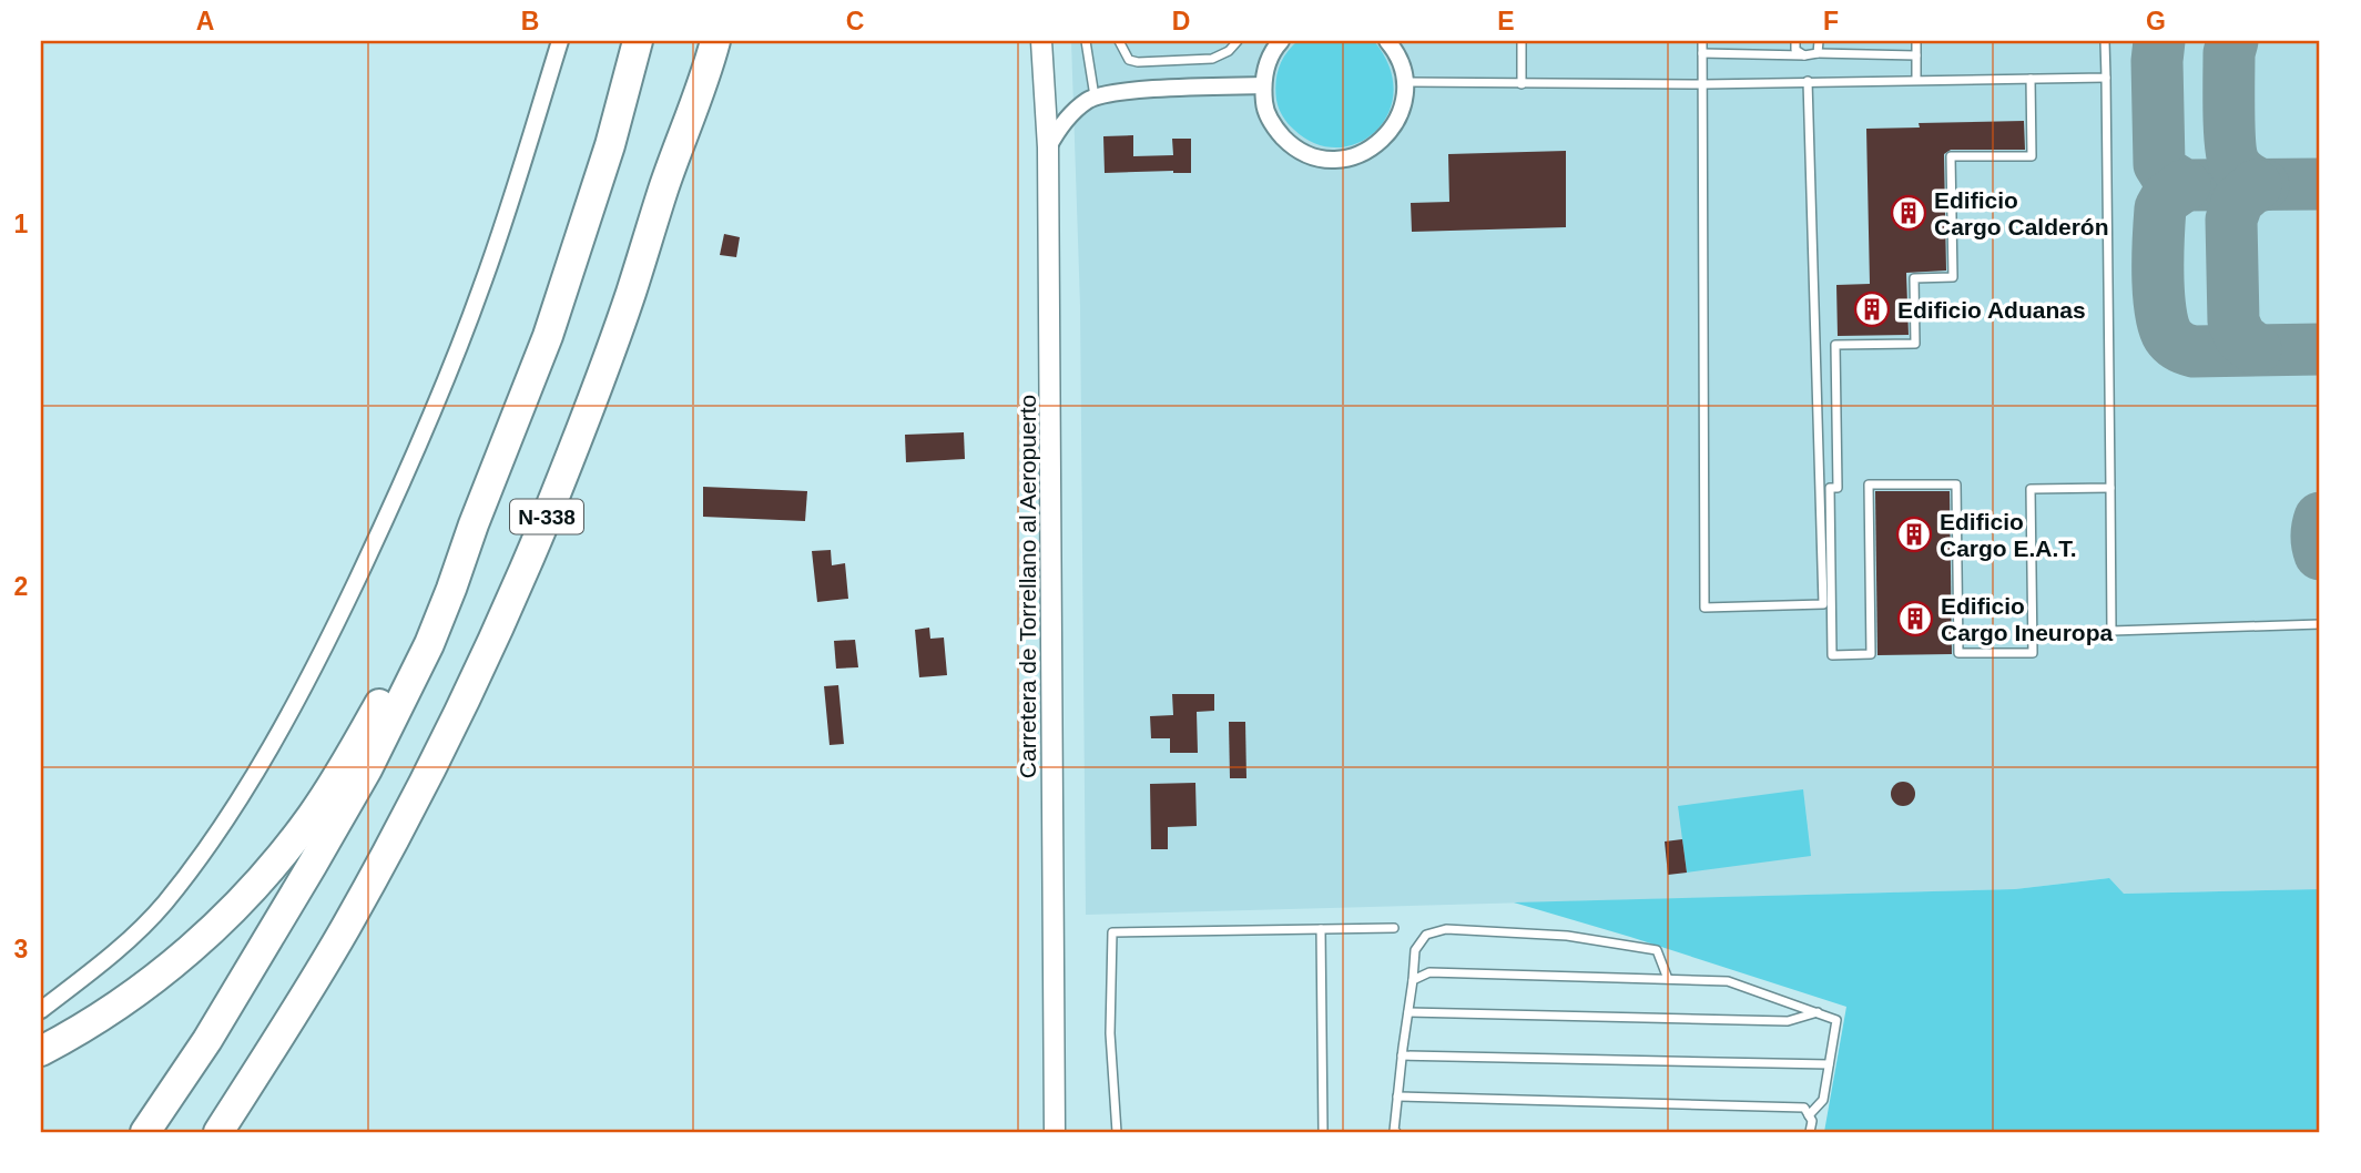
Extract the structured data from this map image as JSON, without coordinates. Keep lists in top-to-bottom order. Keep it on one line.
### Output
{"streets":{"highway":["N-338"],"street":["Carretera de Torrellano al Aeropuerto"]},"places":{"building":["Edificio Cargo Calderón","Edificio Aduanas","Edificio Cargo E.A.T.","Edificio Cargo Ineuropa"]},"grid":{"columns":["A","B","C","D","E","F","G"],"rows":["1","2","3"]}}
